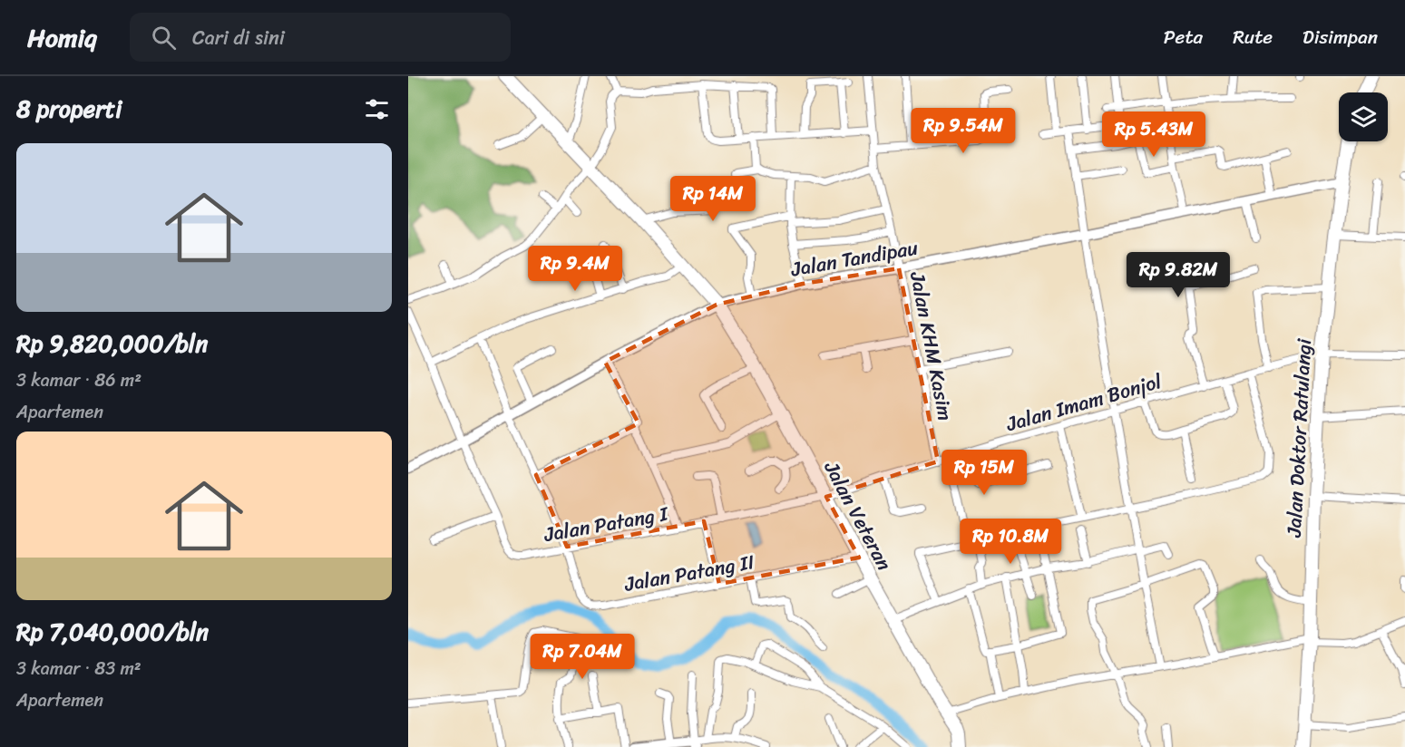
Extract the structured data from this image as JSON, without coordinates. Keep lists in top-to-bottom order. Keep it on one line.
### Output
{"streets":{"highway":["Jalan Doktor Ratulangi","Jalan Veteran"],"street":["Jalan Tandipau","Jalan KHM Kasim","Jalan Imam Bonjol","Jalan Patang I","Jalan Patang II"]},"crossings":[["Jalan Tandipau","Jalan KHM Kasim"],["Jalan Tandipau","Jalan Doktor Ratulangi"],["Jalan Tandipau","Jalan Veteran"],["Jalan Tandipau","Jalan Patang I"],["Jalan KHM Kasim","Jalan Imam Bonjol"],["Jalan Imam Bonjol","Jalan Doktor Ratulangi"],["Jalan Imam Bonjol","Jalan Veteran"],["Jalan Imam Bonjol","Jalan Patang I"],["Jalan Veteran","Jalan Patang I"],["Jalan Veteran","Jalan Patang II"],["Jalan Patang I","Jalan Patang II"]],"page":{"header":"Homiq","search":"Cari di sini","nav":["Peta","Rute","Disimpan"],"heading":"8 properti","price":["Rp 9.54M","Rp 5.43M","Rp 14M","Rp 9.4M","Rp 9.82M","Rp 15M","Rp 10.8M","Rp 7.04M"],"list":[{"name":"Rp 9,820,000/bln","note":"3 kamar · 86 m² · Apartemen"},{"name":"Rp 7,040,000/bln","note":"3 kamar · 83 m² · Apartemen"}]}}
